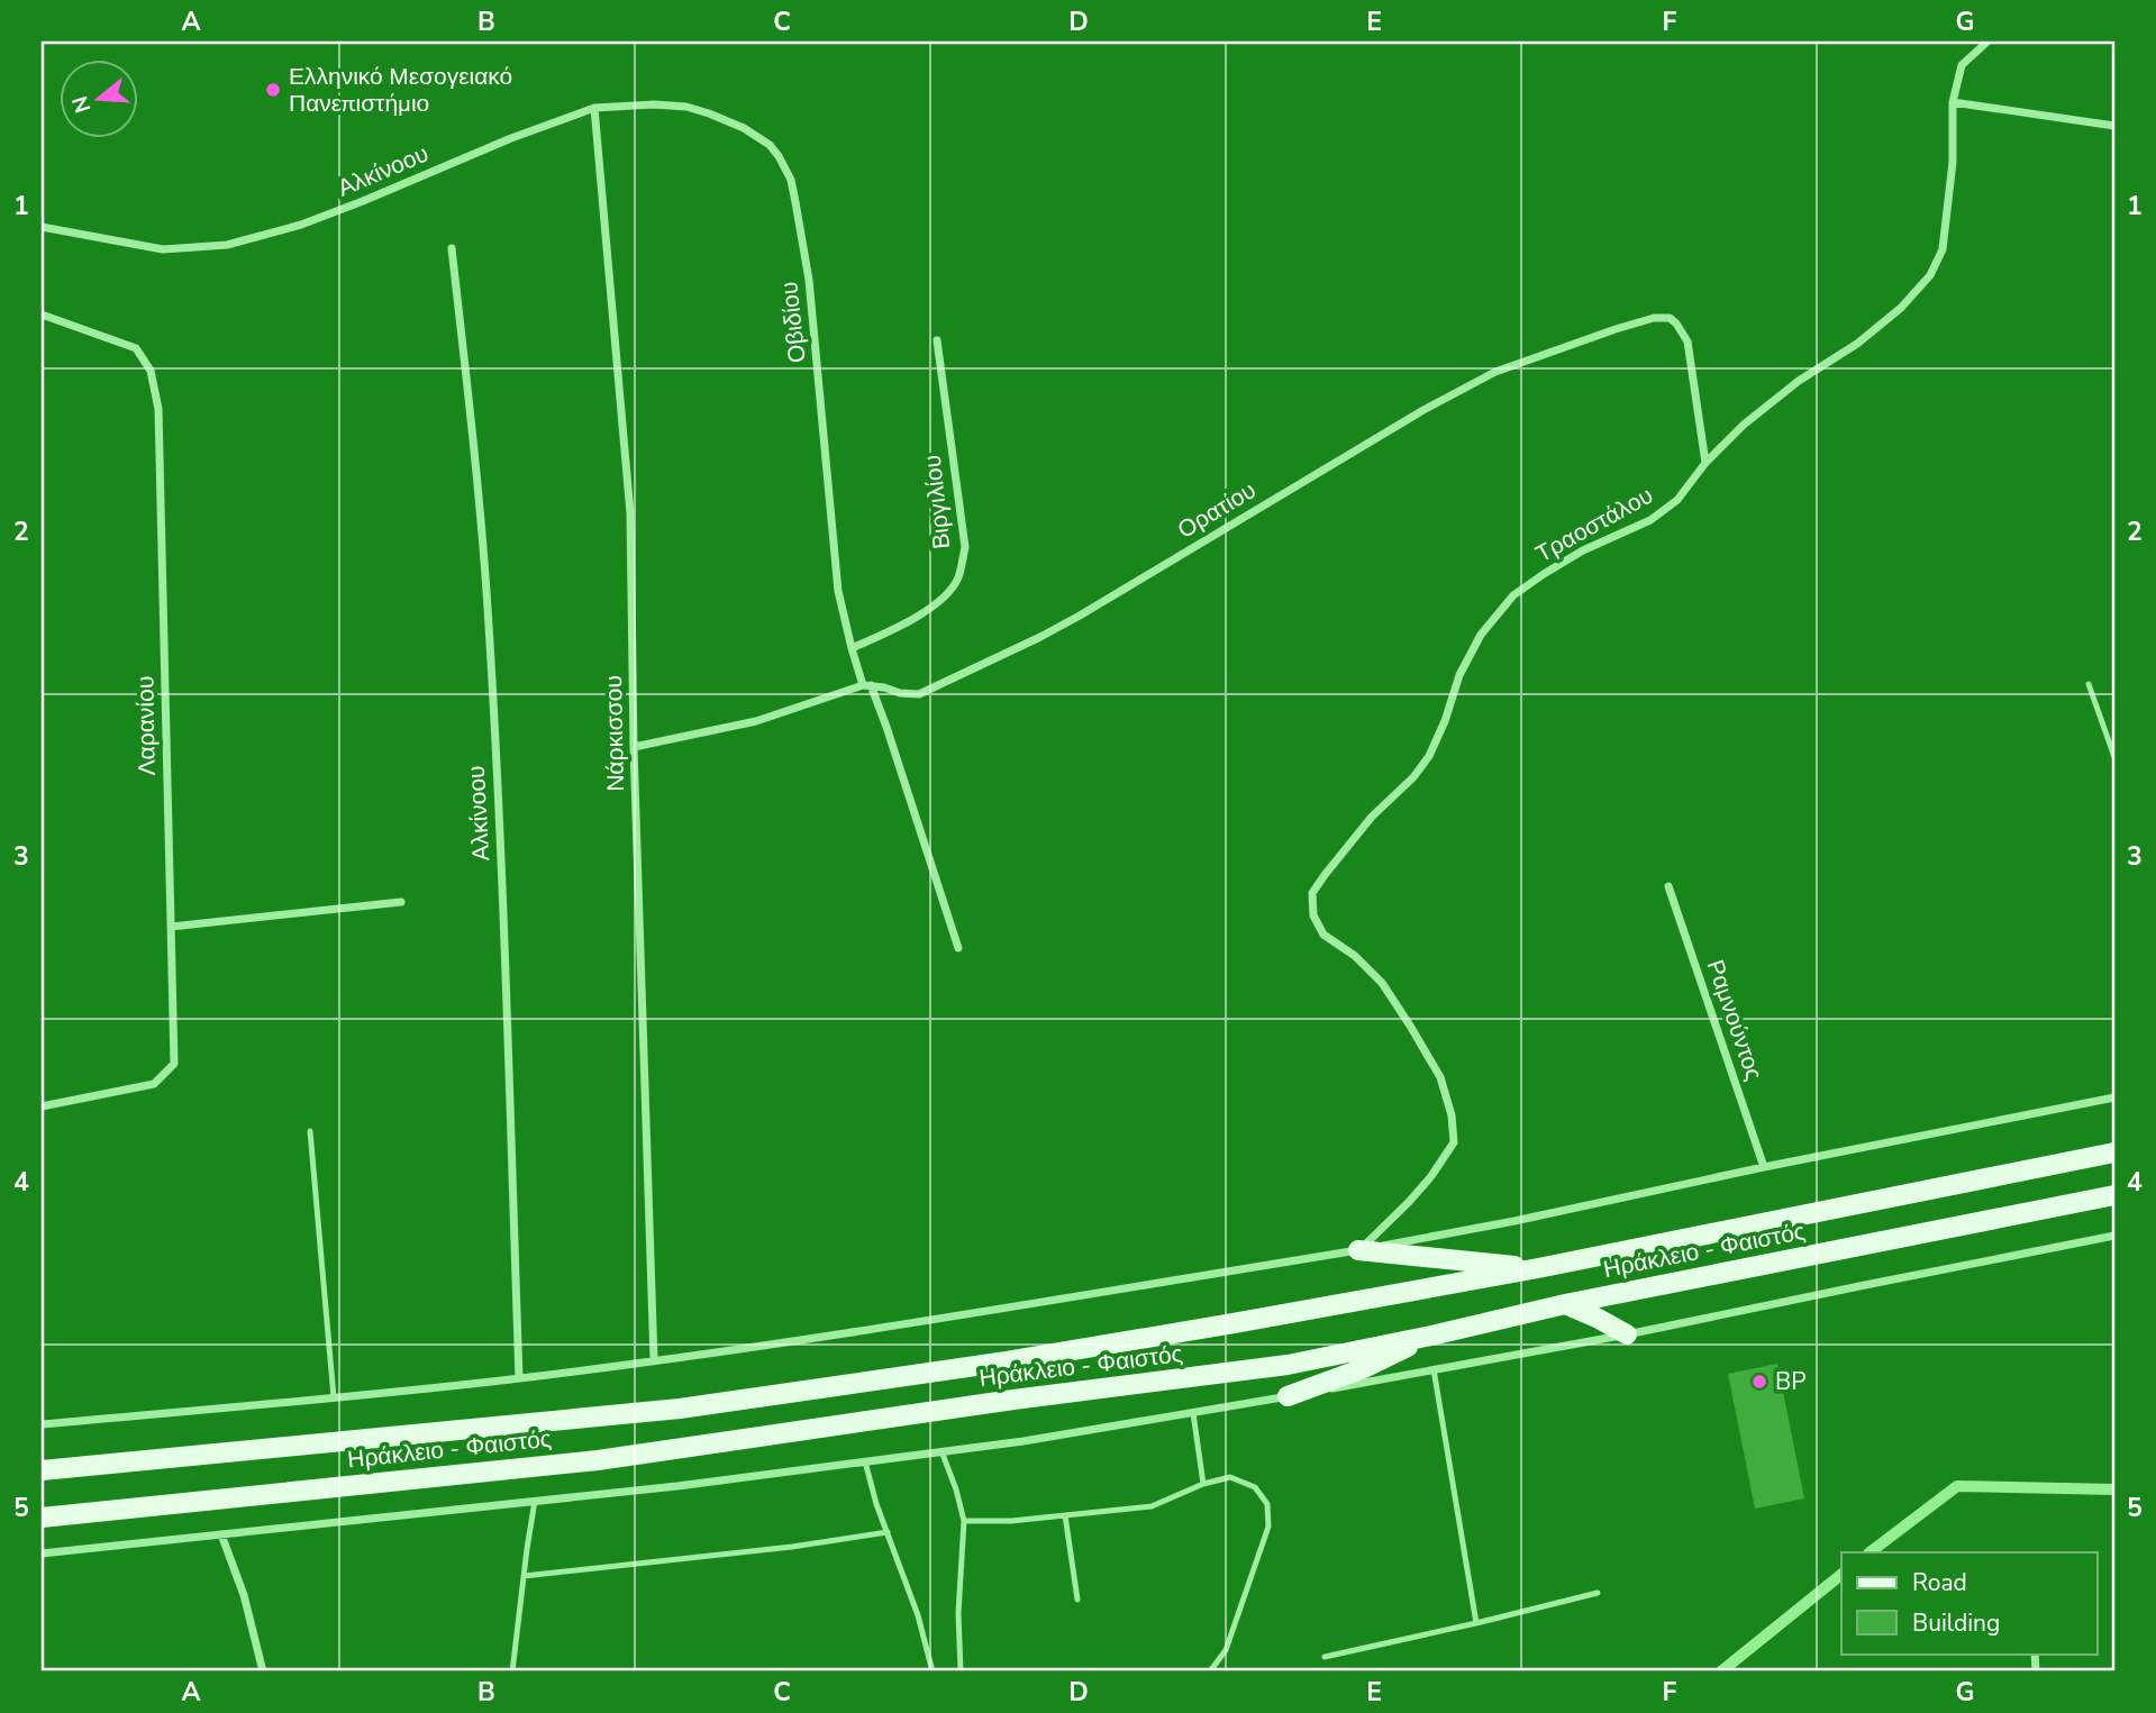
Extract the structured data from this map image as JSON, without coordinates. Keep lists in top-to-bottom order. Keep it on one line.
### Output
{"streets":{"main road":["Ηράκλειο - Φαιστός"],"street":["Αλκίνοου","Οβιδίου","Βιργιλίου","Ορατίου","Τραοστάλου","Λαρανίου","Νάρκισσου","Ραμνούντος"]},"crossings":[["Αλκίνοου","Οβιδίου"],["Αλκίνοου","Νάρκισσου"],["Οβιδίου","Βιργιλίου"],["Οβιδίου","Ορατίου"],["Οβιδίου","Νάρκισσου"],["Ορατίου","Τραοστάλου"]],"places":["Ελληνικό Μεσογειακό Πανεπιστήμιο","BP"],"legend":["Road","Building"],"north":"left","grid":{"columns":["A","B","C","D","E","F","G"],"rows":["1","2","3","4","5"]}}
